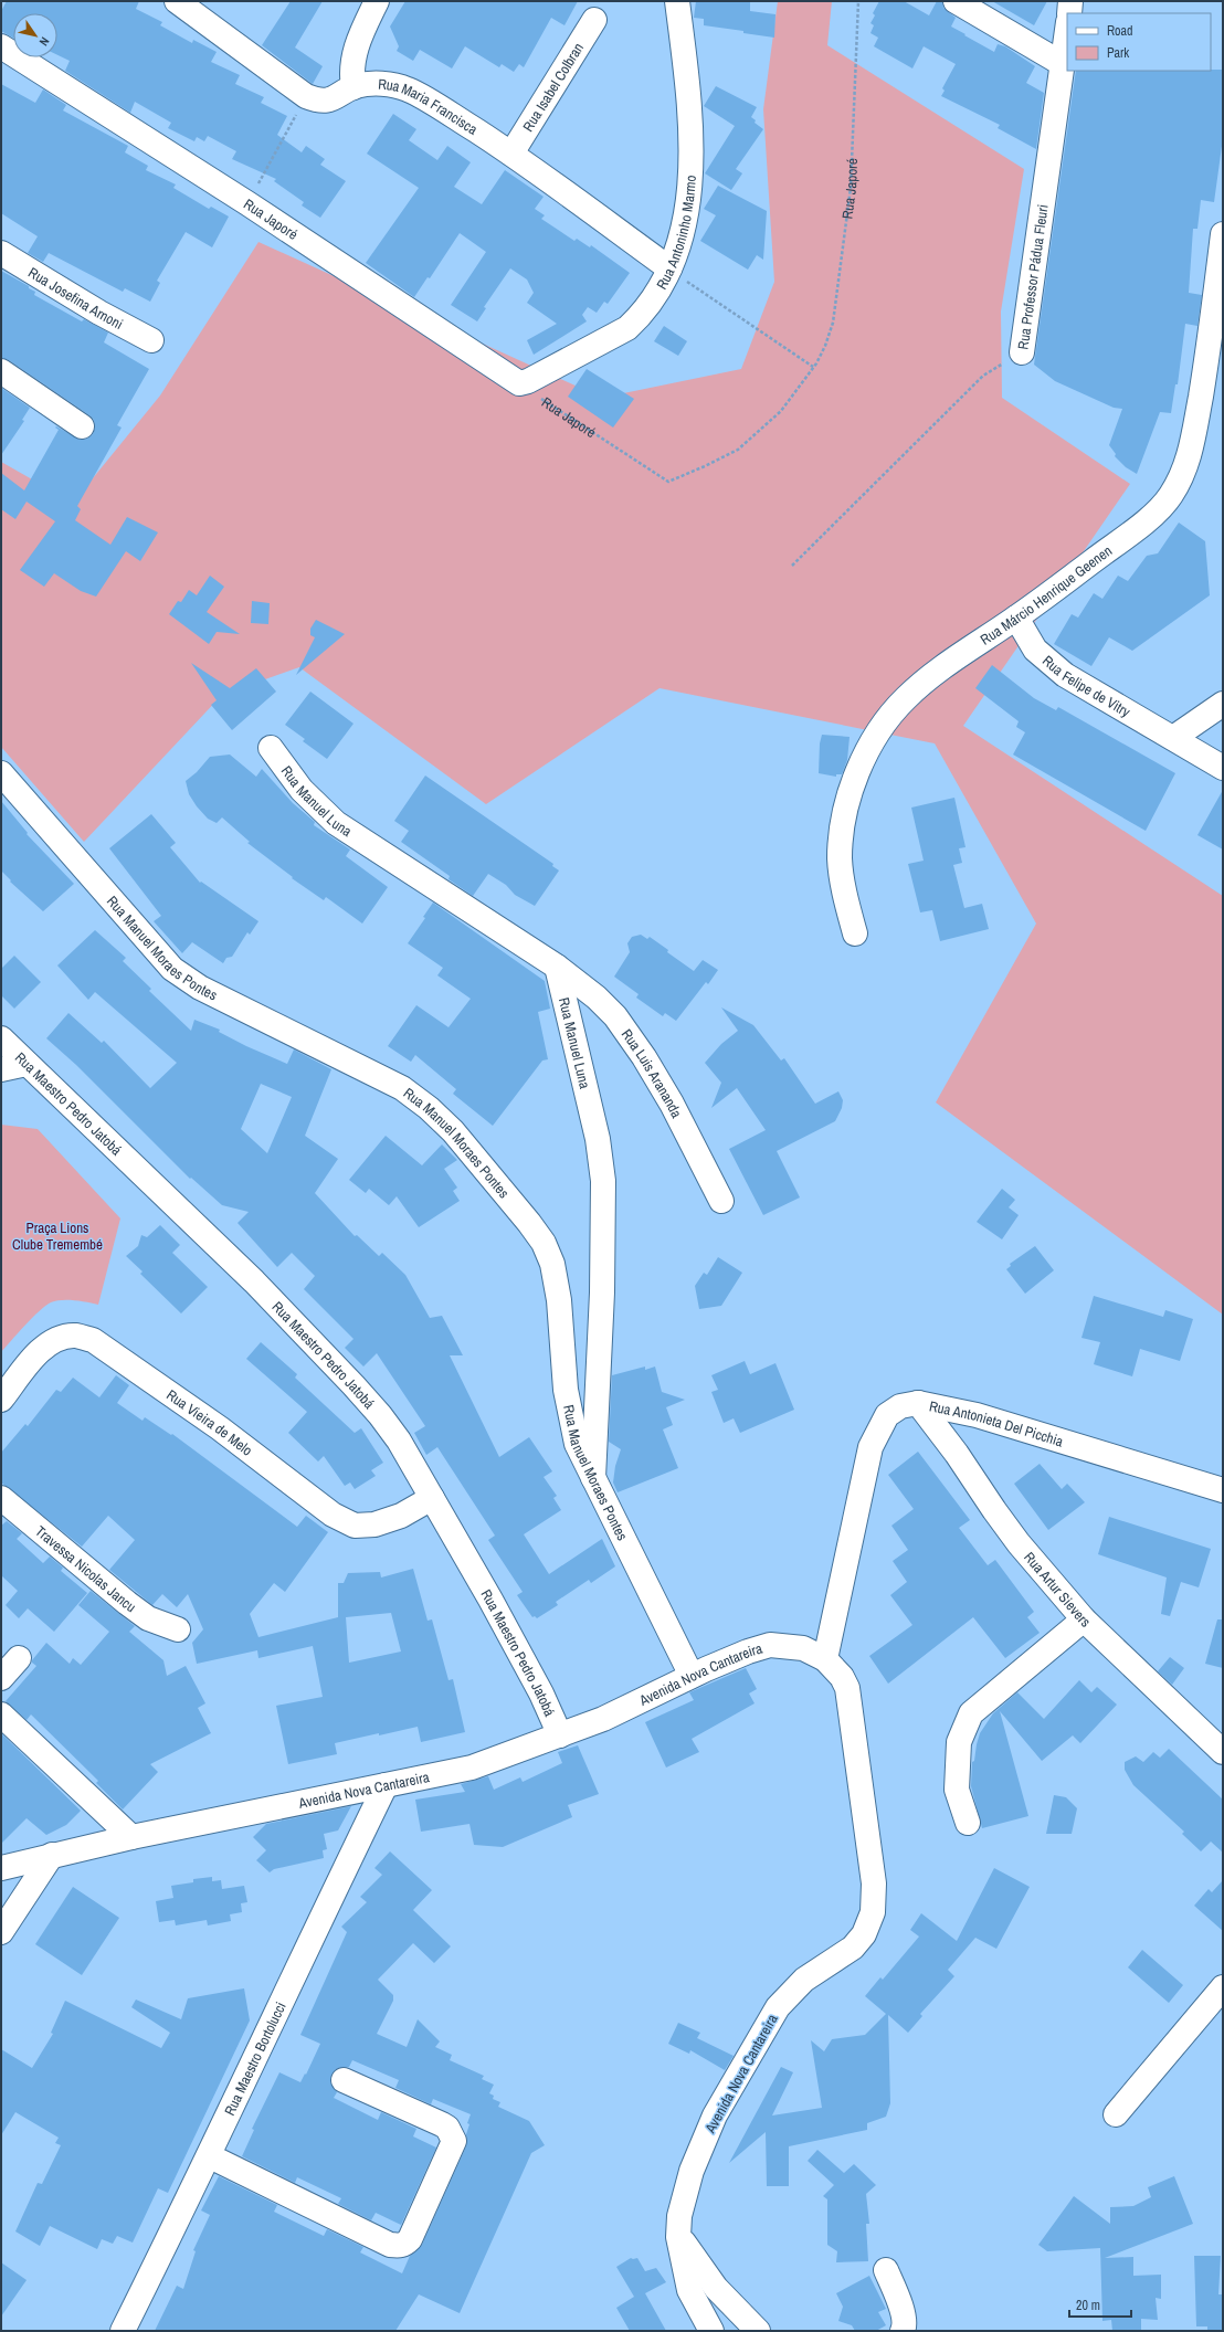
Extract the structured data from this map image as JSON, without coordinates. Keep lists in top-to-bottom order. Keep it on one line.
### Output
{"streets":{"street":["Rua Isabel Colbran","Rua Maria Francisca","Rua Japoré","Rua Antoninho Marmo","Rua Professor Pádua Fleuri","Rua Josefina Arnoni","Rua Márcio Henrique Geenen","Rua Felipe de Vitry","Rua Manuel Luna","Rua Manuel Moraes Pontes","Rua Luis Arananda","Rua Maestro Pedro Jatobá","Rua Vieira de Melo","Rua Antonieta Del Picchia","Travessa Nicolas Jancu","Rua Artur Sievers","Avenida Nova Cantareira","Rua Maestro Bortolucci"]},"crossings":[["Rua Isabel Colbran","Rua Maria Francisca"],["Rua Maria Francisca","Rua Antoninho Marmo"],["Rua Japoré","Rua Antoninho Marmo"],["Rua Márcio Henrique Geenen","Rua Felipe de Vitry"],["Rua Manuel Luna","Rua Manuel Moraes Pontes"],["Rua Manuel Luna","Rua Luis Arananda"],["Rua Manuel Moraes Pontes","Avenida Nova Cantareira"],["Rua Maestro Pedro Jatobá","Rua Vieira de Melo"],["Rua Maestro Pedro Jatobá","Avenida Nova Cantareira"],["Rua Antonieta Del Picchia","Rua Artur Sievers"],["Rua Antonieta Del Picchia","Avenida Nova Cantareira"],["Avenida Nova Cantareira","Rua Maestro Bortolucci"]],"parks":["Praça Lions Clube Tremembé"],"legend":["Road","Park"],"scale_bar":"20 m","north":"bottom right"}
